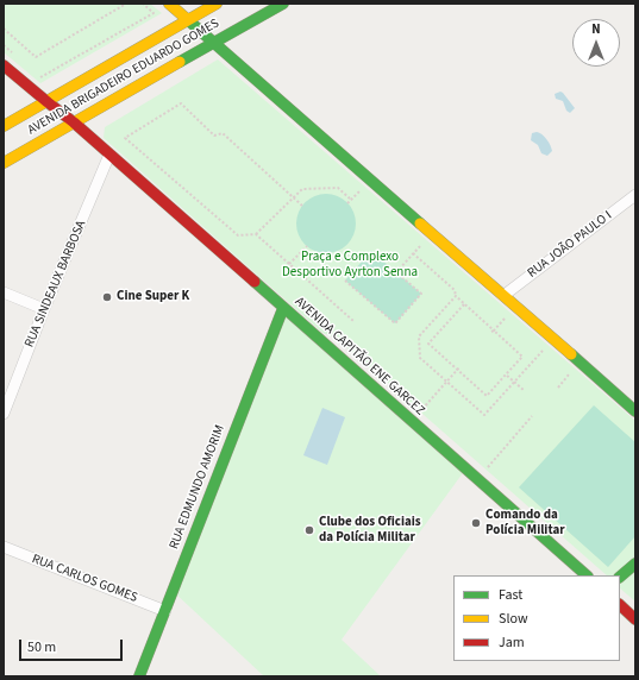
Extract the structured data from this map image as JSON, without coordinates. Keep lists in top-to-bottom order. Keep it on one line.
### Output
{"streets":{"main road":["AVENIDA BRIGADEIRO EDUARDO GOMES","AVENIDA CAPITÃO ENE GARCEZ","RUA EDMUNDO AMORIM"],"street":["RUA JOÃO PAULO I","RUA SINDEAUX BARBOSA","RUA CARLOS GOMES"]},"crossings":[["AVENIDA BRIGADEIRO EDUARDO GOMES","AVENIDA CAPITÃO ENE GARCEZ"],["RUA SINDEAUX BARBOSA","AVENIDA CAPITÃO ENE GARCEZ"],["AVENIDA CAPITÃO ENE GARCEZ","RUA EDMUNDO AMORIM"],["RUA EDMUNDO AMORIM","RUA CARLOS GOMES"]],"parks":["Praça e Complexo Desportivo Ayrton Senna"],"places":["Cine Super K","Comando da Polícia Militar","Clube dos Oficiais da Polícia Militar"],"legend":["Fast","Slow","Jam"],"scale_bar":"50 m","north":"top"}
